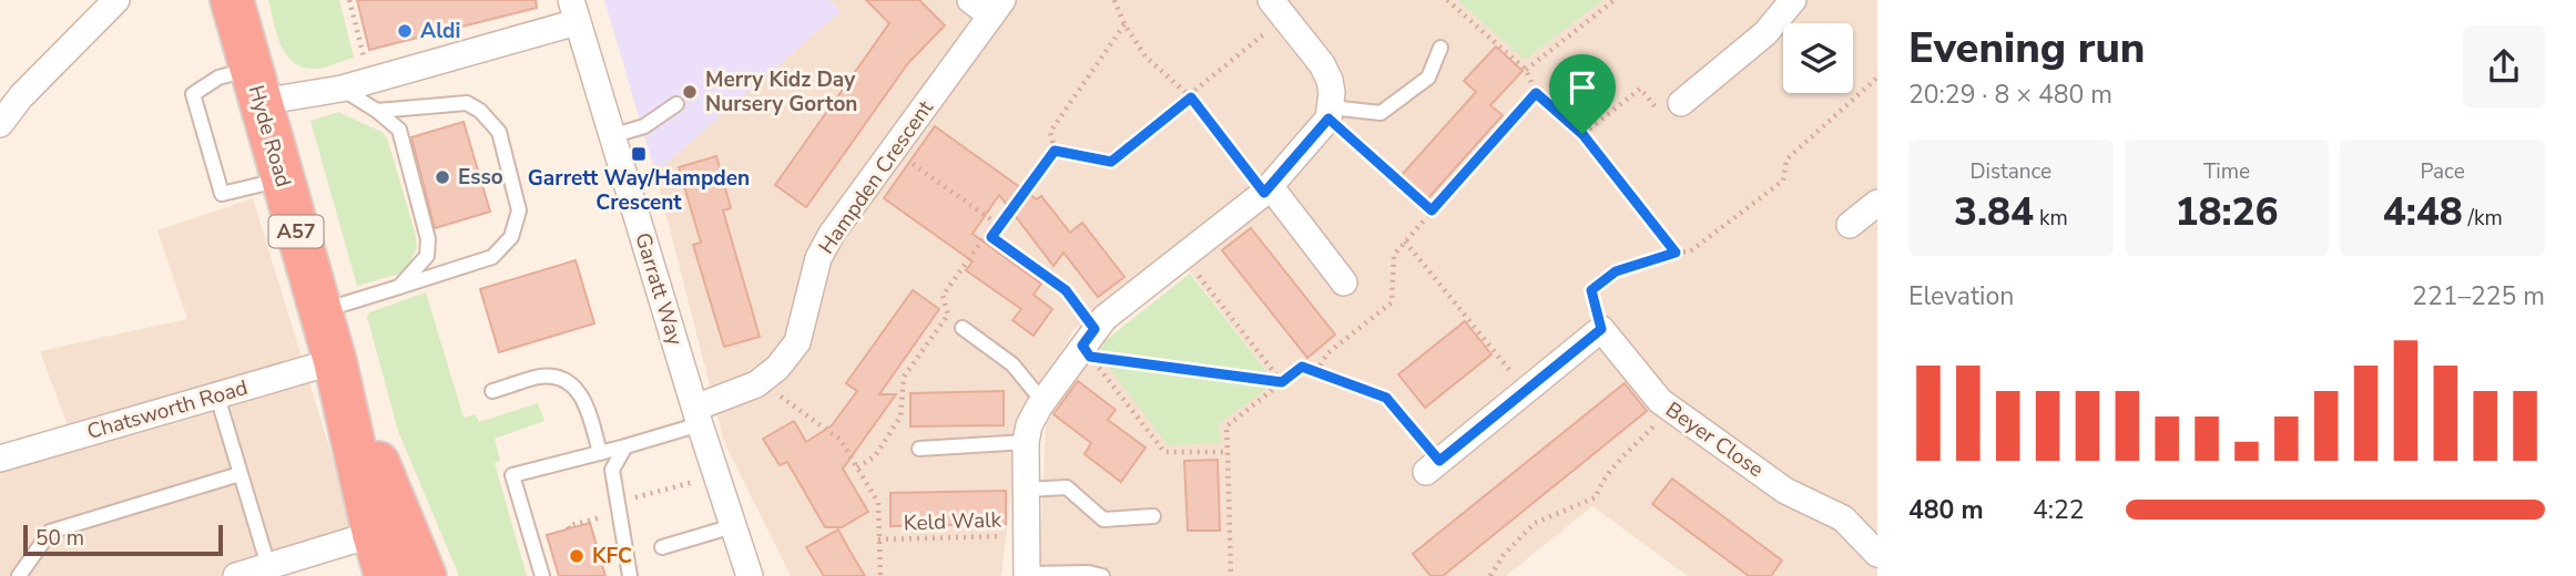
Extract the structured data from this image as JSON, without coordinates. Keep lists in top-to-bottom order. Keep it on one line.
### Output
{"streets":{"highway":["Hyde Road","A57"],"street":["Hampden Crescent","Garratt Way","Chatsworth Road","Beyer Close"],"path":["Keld Walk"]},"crossings":[["Hyde Road","Chatsworth Road"],["Hampden Crescent","Garratt Way"]],"places":{"other":["Aldi","Merry Kidz Day Nursery Gorton","Esso","KFC"],"transit":["Garrett Way/Hampden Crescent"]},"scale_bar":"50 m","page":{"heading":["Evening run","20:29 · 8 × 480 m"],"stats":[["Distance","3.84 km"],["Time","18:26"],["Pace","4:48 /km"]],"chart":["Elevation","221–225 m"],"list":[{"name":"480 m","note":"4:22"}],"scale":"50 m"}}
